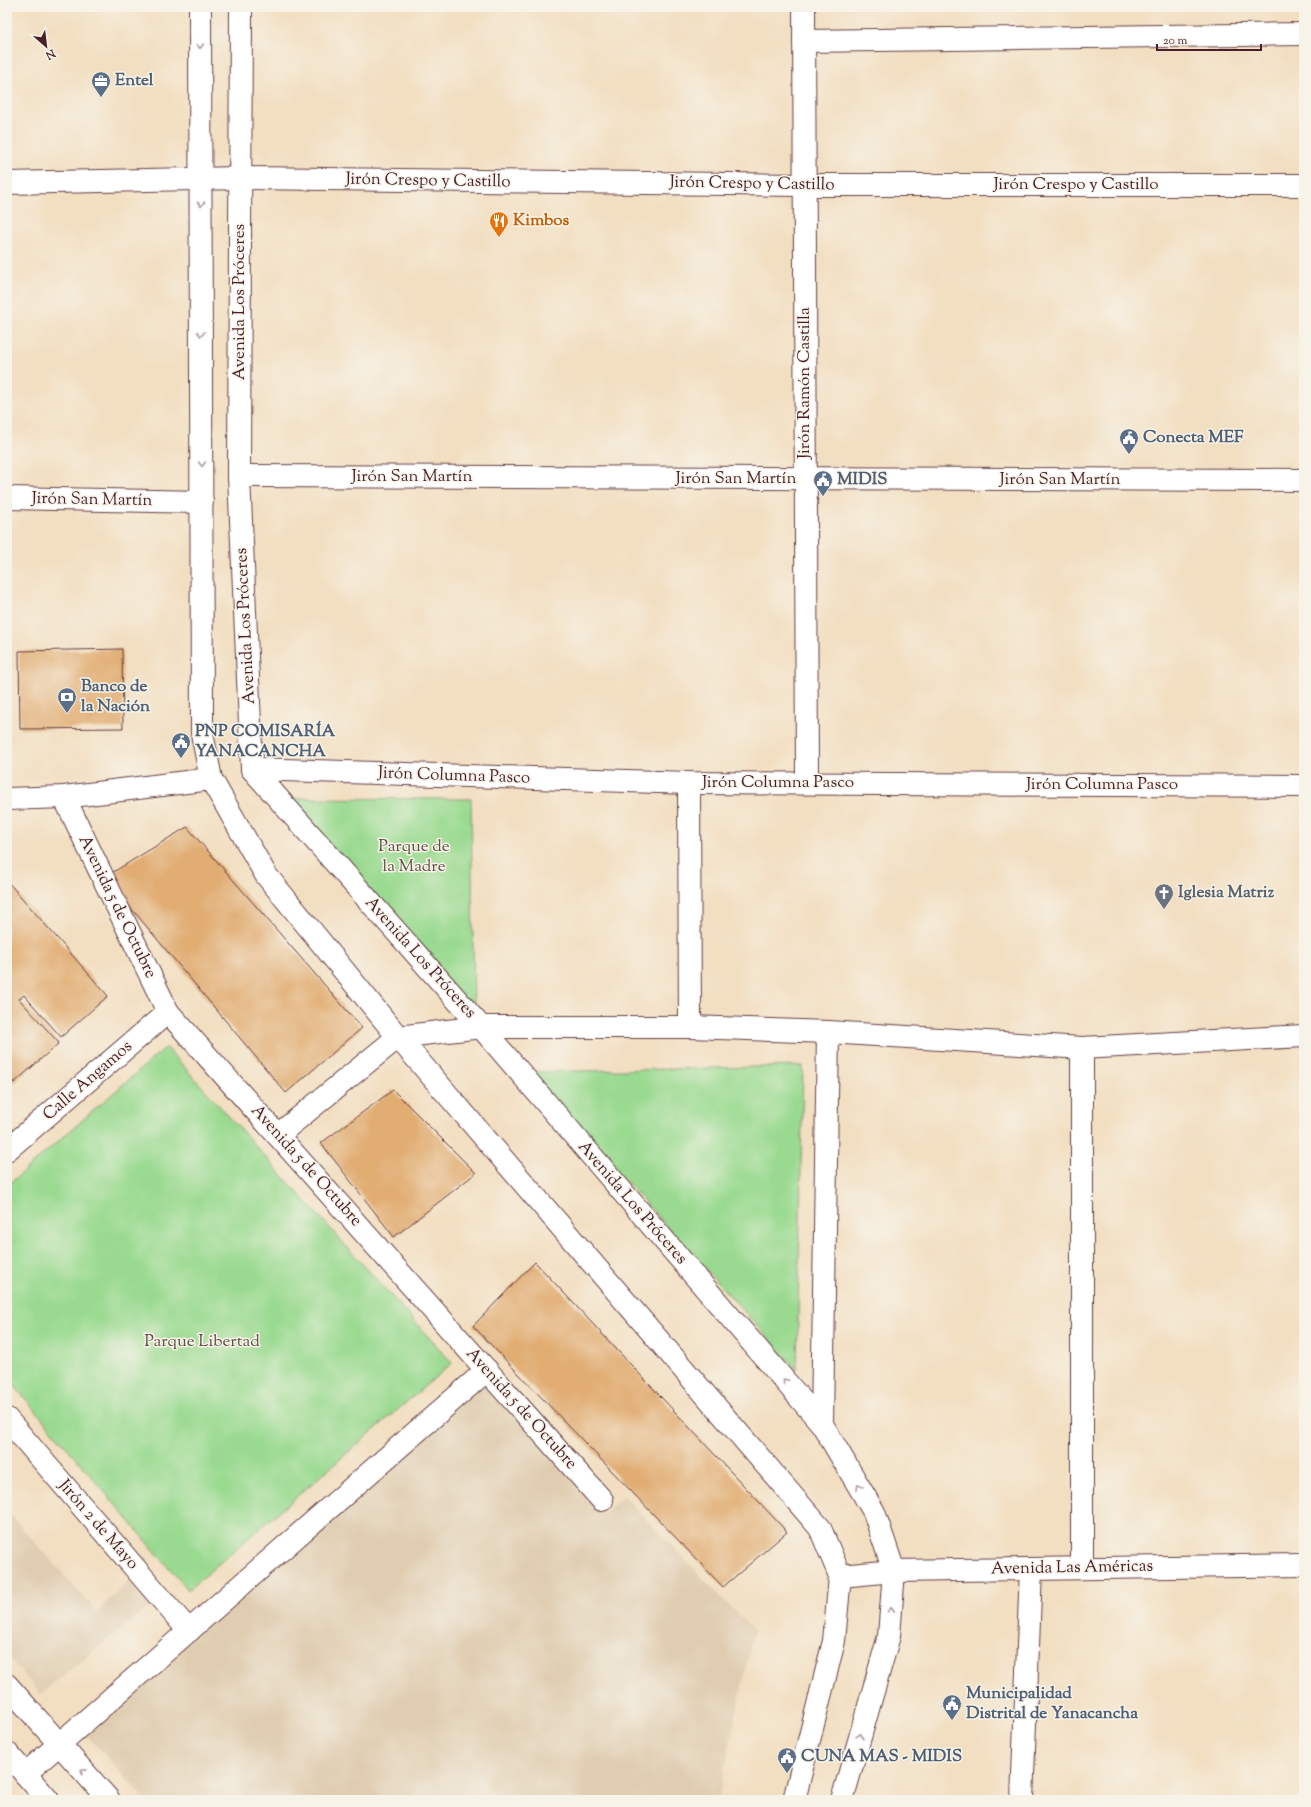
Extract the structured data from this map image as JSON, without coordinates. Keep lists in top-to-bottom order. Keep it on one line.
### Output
{"streets":{"street":["Jirón Crespo y Castillo","Avenida Los Próceres","Jirón Ramón Castilla","Jirón San Martín","Jirón Columna Pasco","Avenida 5 de Octubre","Calle Angamos","Jirón 2 de Mayo","Avenida Las Américas"]},"crossings":[["Jirón Crespo y Castillo","Avenida Los Próceres"],["Jirón Crespo y Castillo","Jirón Ramón Castilla"],["Avenida Los Próceres","Jirón San Martín"],["Avenida Los Próceres","Jirón Columna Pasco"],["Avenida Los Próceres","Avenida Las Américas"],["Jirón Ramón Castilla","Jirón San Martín"],["Jirón Ramón Castilla","Jirón Columna Pasco"],["Avenida 5 de Octubre","Calle Angamos"]],"parks":["Parque de la Madre","Parque Libertad"],"places":{"office":["Entel"],"restaurant":["Kimbos"],"public building":["Conecta MEF","MIDIS","PNP COMISARÍA YANACANCHA","Municipalidad Distrital de Yanacancha","CUNA MAS - MIDIS"],"bank":["Banco de la Nación"],"church":["Iglesia Matriz"]},"scale_bar":"20 m","north":"bottom right"}
